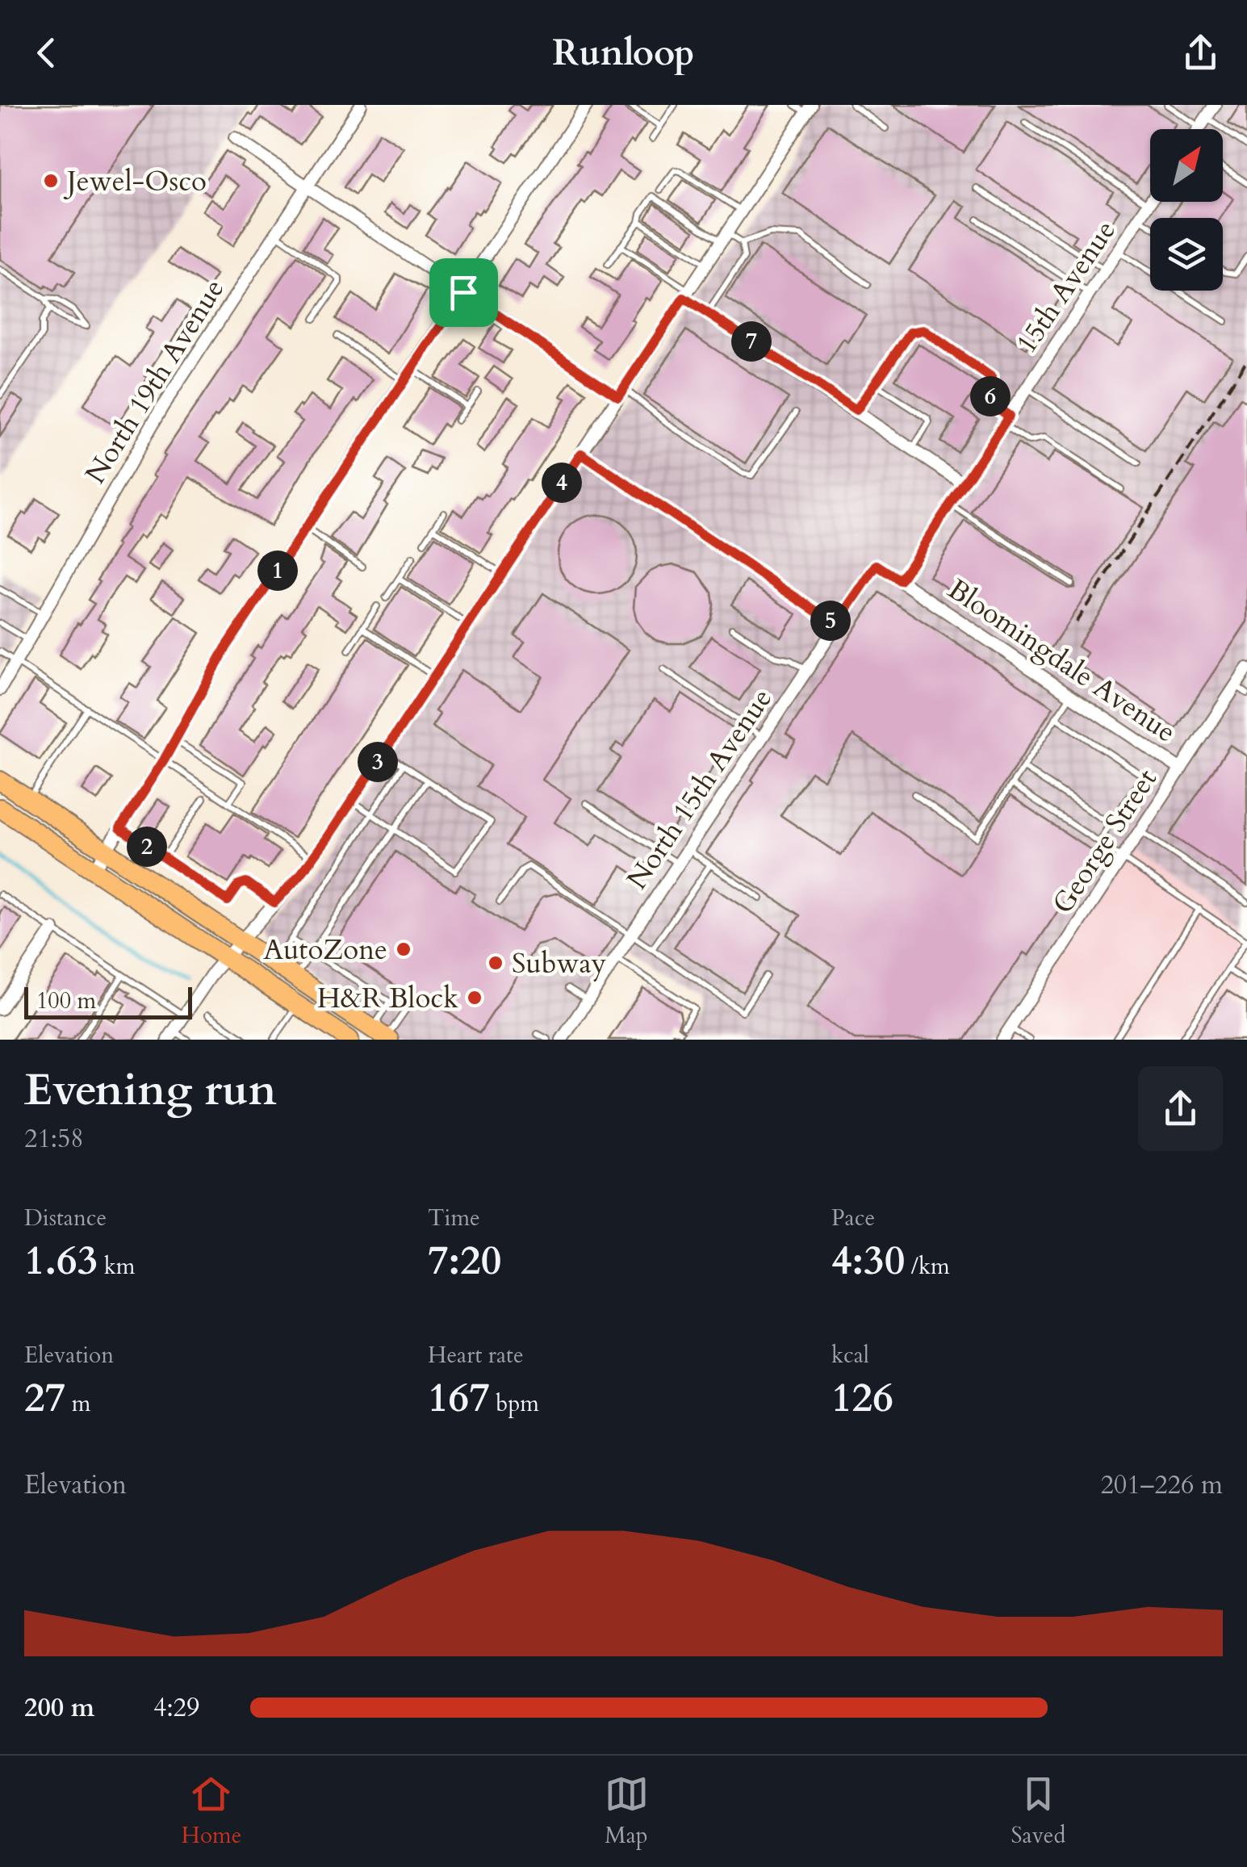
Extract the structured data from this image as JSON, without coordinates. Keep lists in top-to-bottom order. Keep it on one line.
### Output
{"streets":{"street":["15th Avenue","North 19th Avenue","Bloomingdale Avenue","North 15th Avenue","George Street"]},"crossings":[["15th Avenue","Bloomingdale Avenue"],["Bloomingdale Avenue","North 15th Avenue"],["Bloomingdale Avenue","George Street"]],"places":["Jewel-Osco","AutoZone","Subway","H&R Block"],"scale_bar":"100 m","north":"top right","page":{"header":"Runloop","pins":["7","6","4","1","5","3","2"],"scale":"100 m","heading":["Evening run","21:58"],"stats":[["Distance","1.63 km"],["Time","7:20"],["Pace","4:30 /km"],["Elevation","27 m"],["Heart rate","167 bpm"],["kcal","126"]],"chart":["Elevation","201–226 m"],"list":[{"name":"200 m","note":"4:29"}],"tabs":["Home","Map","Saved"]}}
